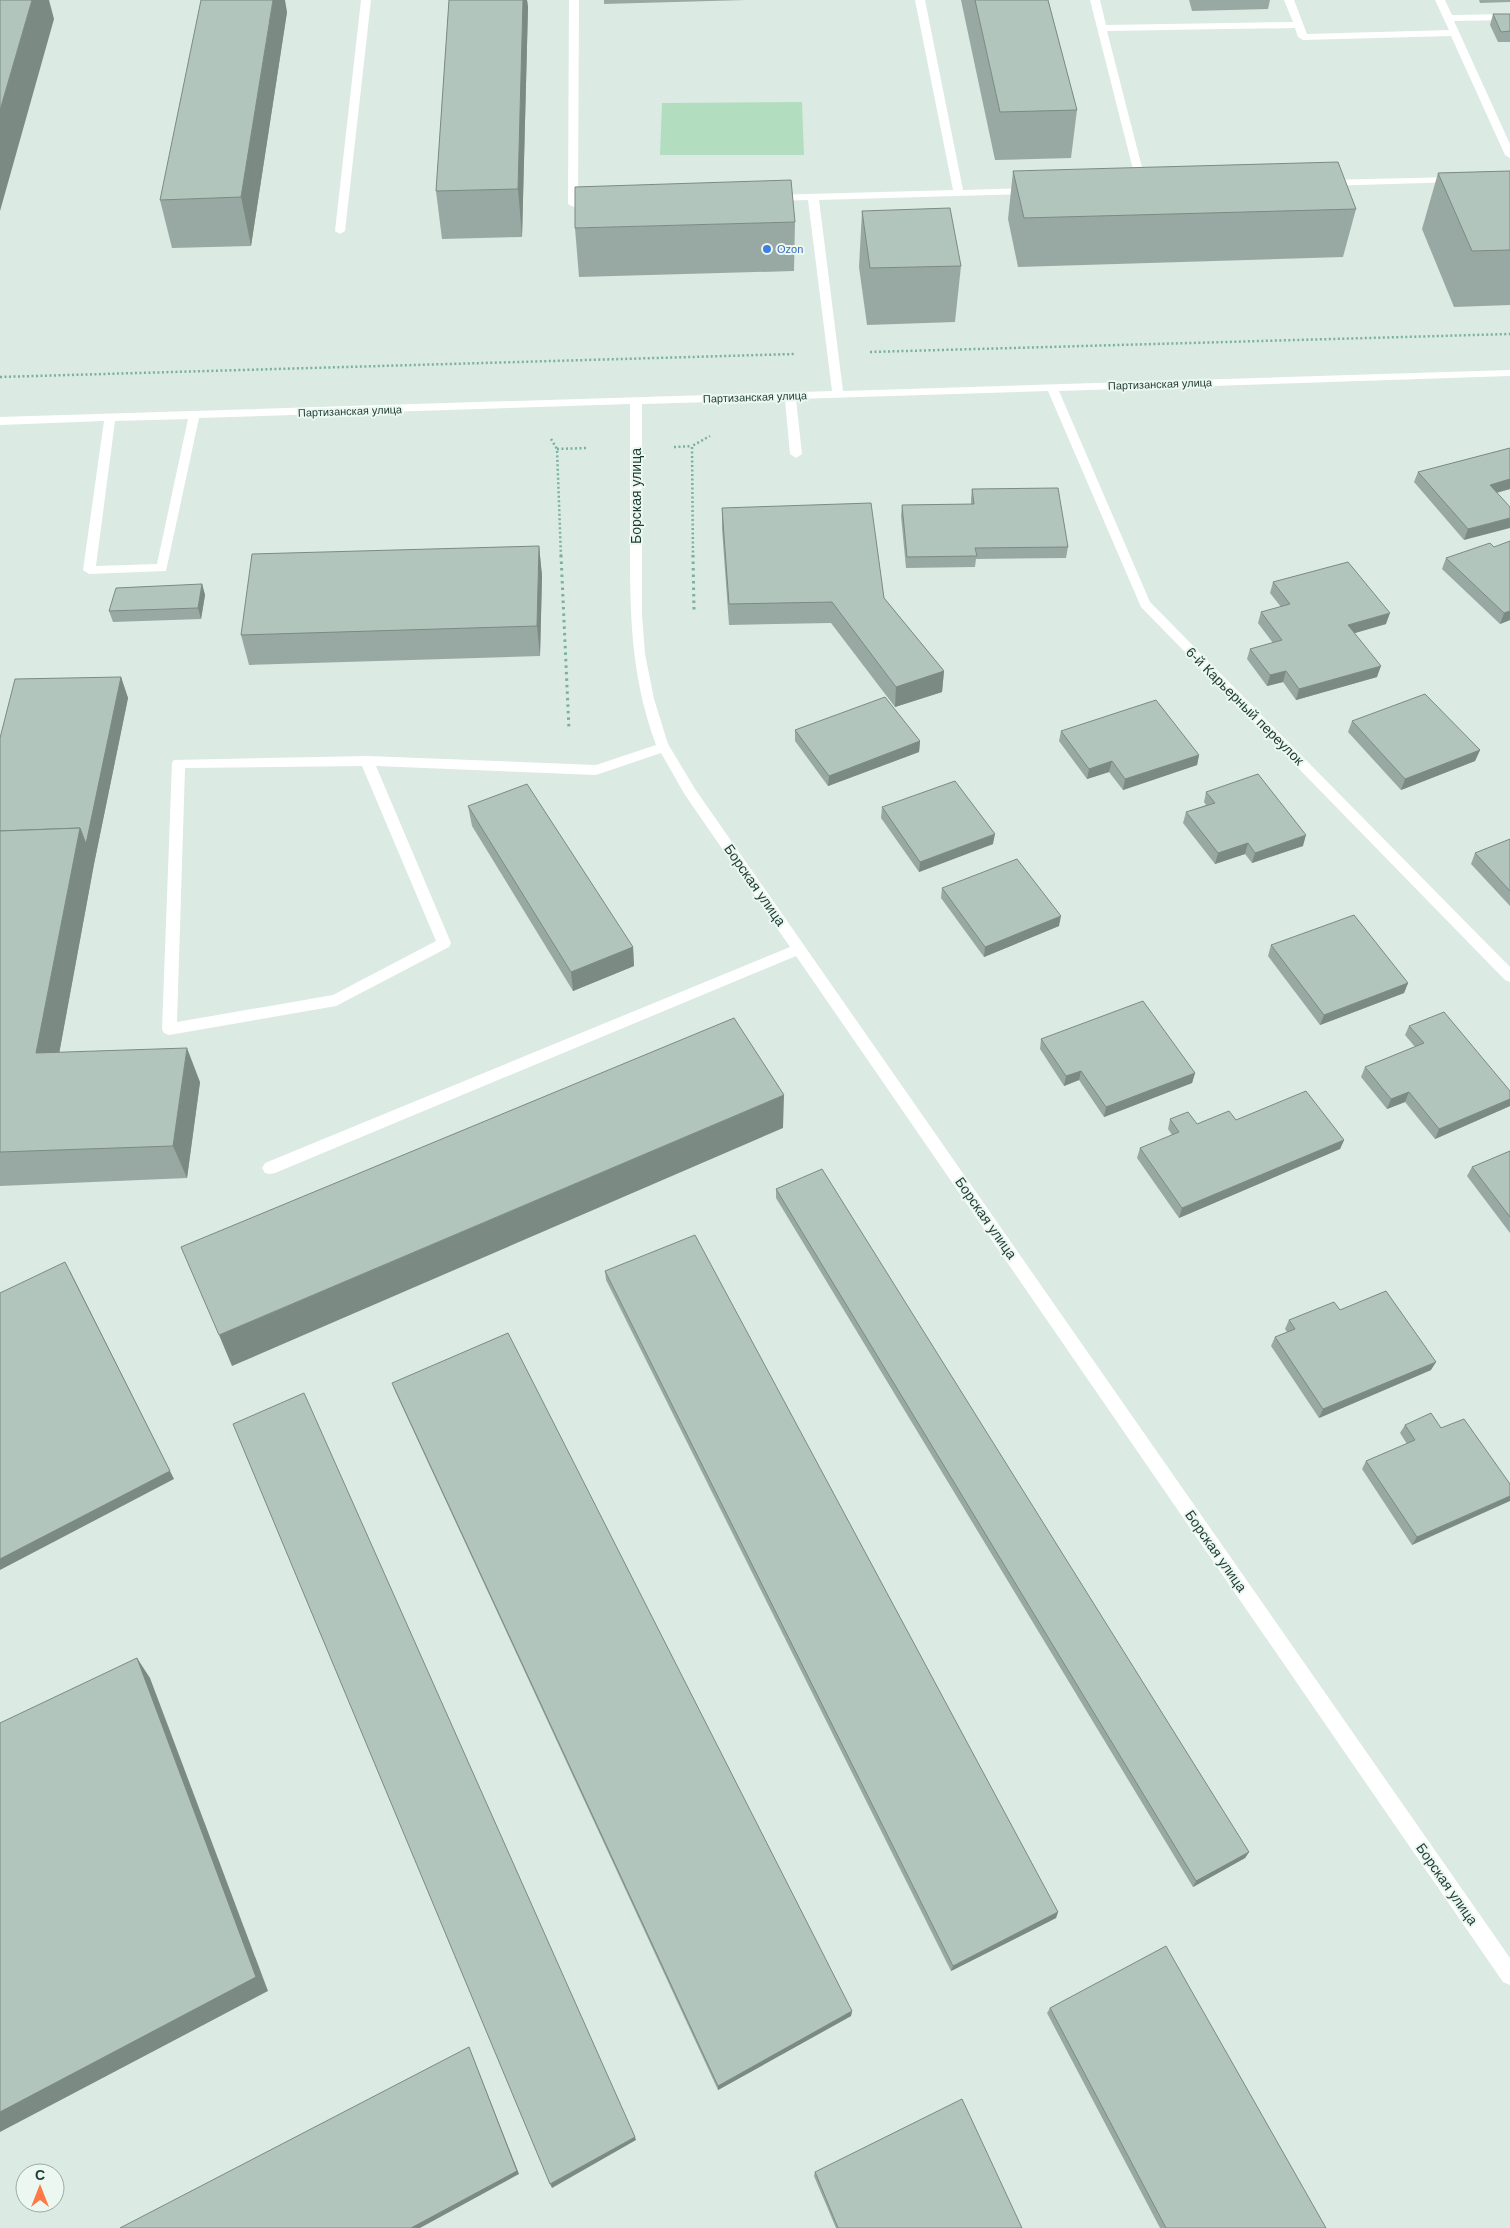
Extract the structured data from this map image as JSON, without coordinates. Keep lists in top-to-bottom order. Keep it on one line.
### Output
{"streets":{"street":["Партизанская улица","Борская улица","6-й Карьерный переулок"]},"crossings":[["Партизанская улица","Борская улица"],["Партизанская улица","6-й Карьерный переулок"]],"places":["Ozon"],"north":"top"}
